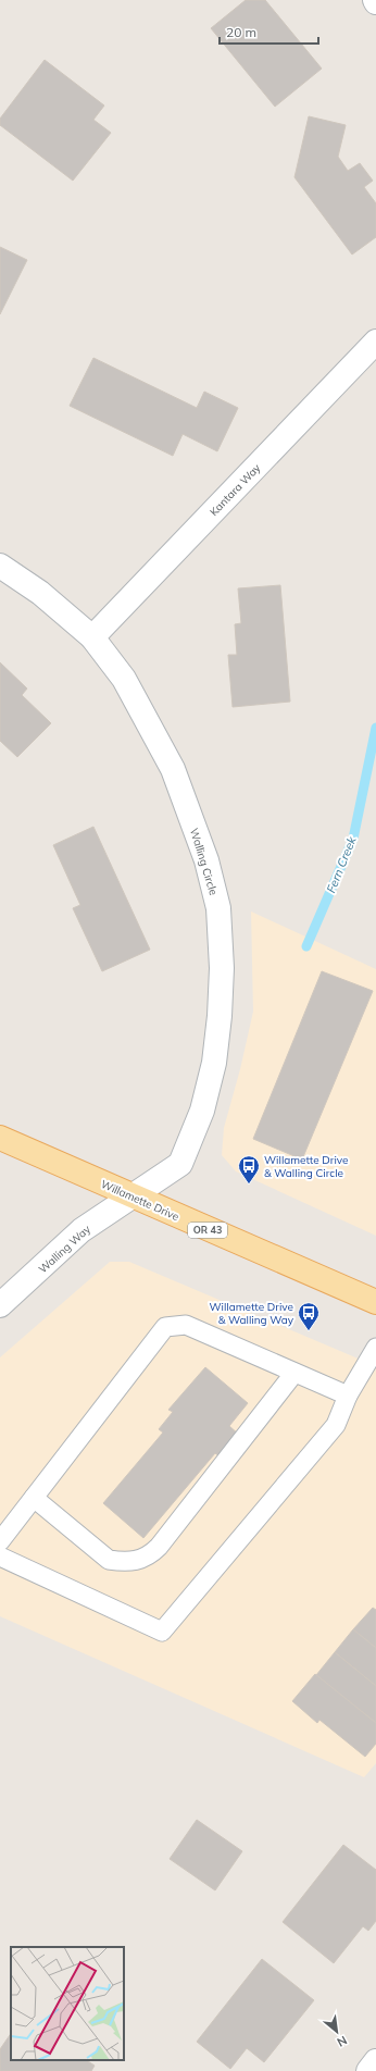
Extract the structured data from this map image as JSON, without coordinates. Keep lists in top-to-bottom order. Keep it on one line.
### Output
{"streets":{"main road":["Willamette Drive","OR 43"],"street":["Kantara Way","Walling Circle","Walling Way"]},"crossings":[["Kantara Way","Walling Circle"],["Walling Circle","Willamette Drive"],["Walling Circle","Walling Way"],["Willamette Drive","Walling Way"]],"water":["Fern Creek"],"places":{"bus stop":["Willamette Drive & Walling Circle","Willamette Drive & Walling Way"]},"scale_bar":"20 m","north":"bottom right"}
